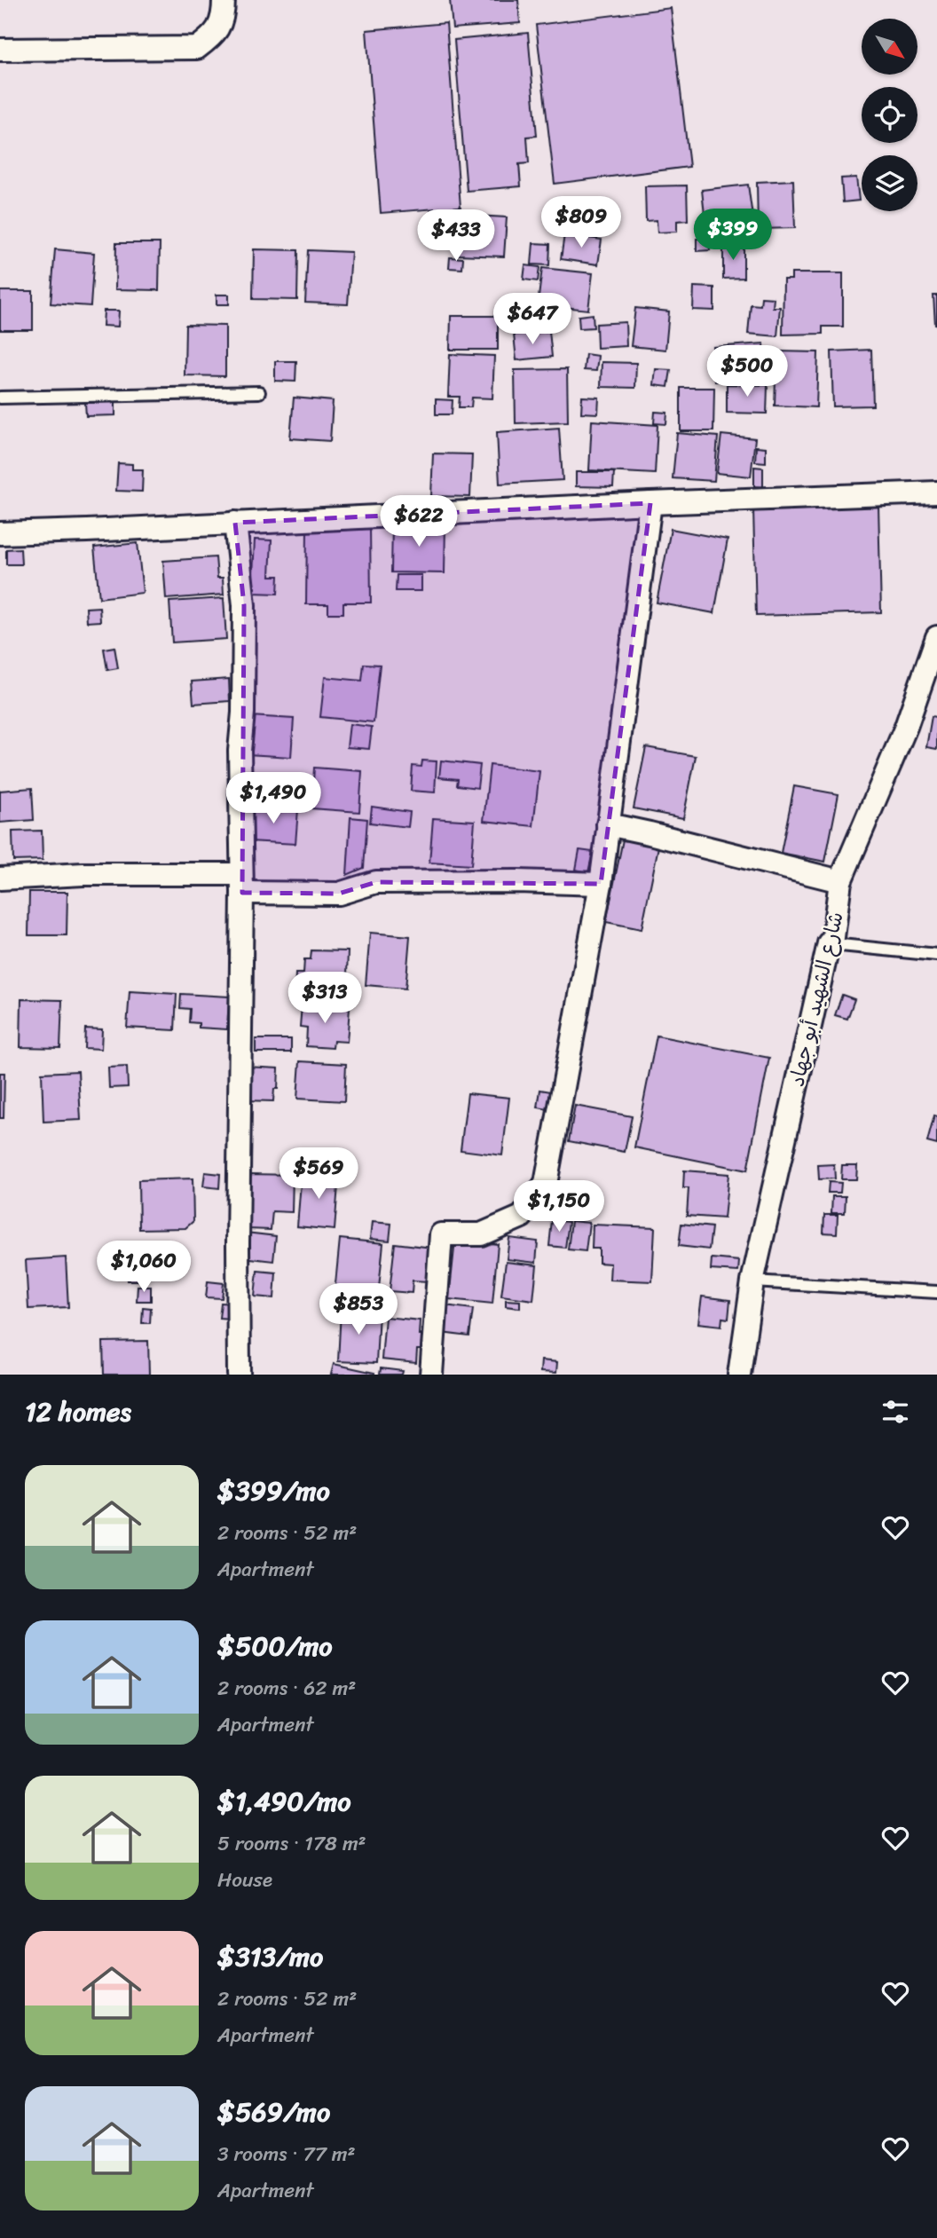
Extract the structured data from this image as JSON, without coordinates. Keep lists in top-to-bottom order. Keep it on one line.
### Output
{"streets":{"street":["شارع الشهيد أبو جهاد"]},"north":"bottom right","page":{"price":["$809","$399","$433","$647","$500","$622","$1,490","$313","$569","$1,150","$1,060","$853"],"heading":"12 homes","list":[{"name":"$399/mo","note":"2 rooms · 52 m² · Apartment"},{"name":"$500/mo","note":"2 rooms · 62 m² · Apartment"},{"name":"$1,490/mo","note":"5 rooms · 178 m² · House"},{"name":"$313/mo","note":"2 rooms · 52 m² · Apartment"},{"name":"$569/mo","note":"3 rooms · 77 m² · Apartment"}]}}
